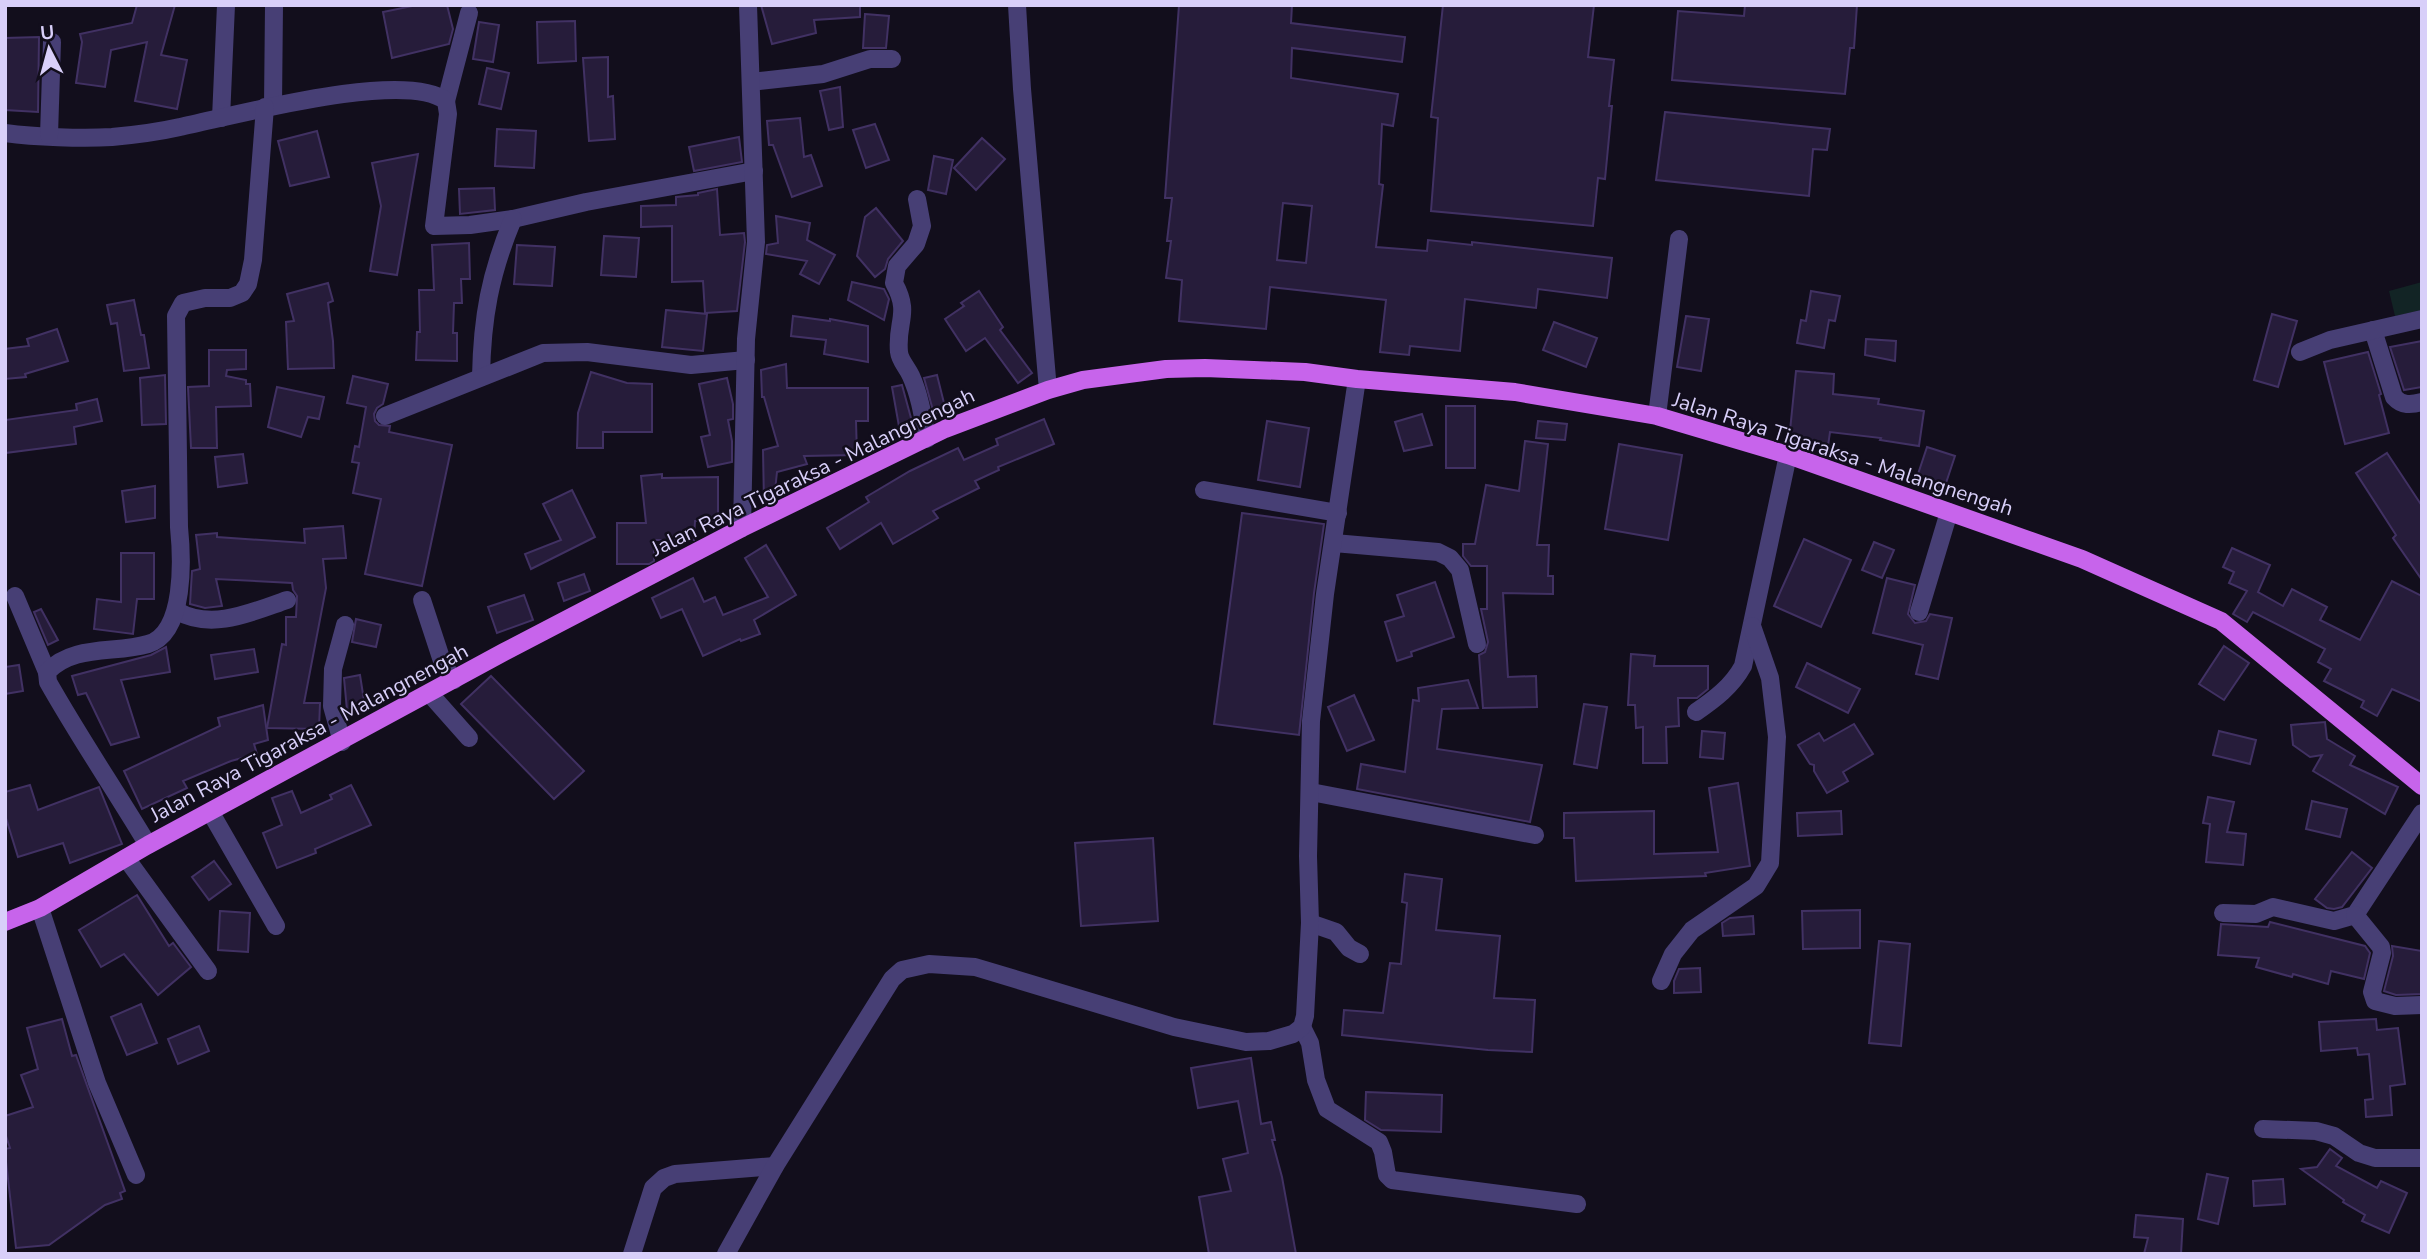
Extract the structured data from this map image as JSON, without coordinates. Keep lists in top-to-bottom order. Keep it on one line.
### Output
{"streets":{"main road":["Jalan Raya Tigaraksa - Malangnengah"]},"north":"top"}
